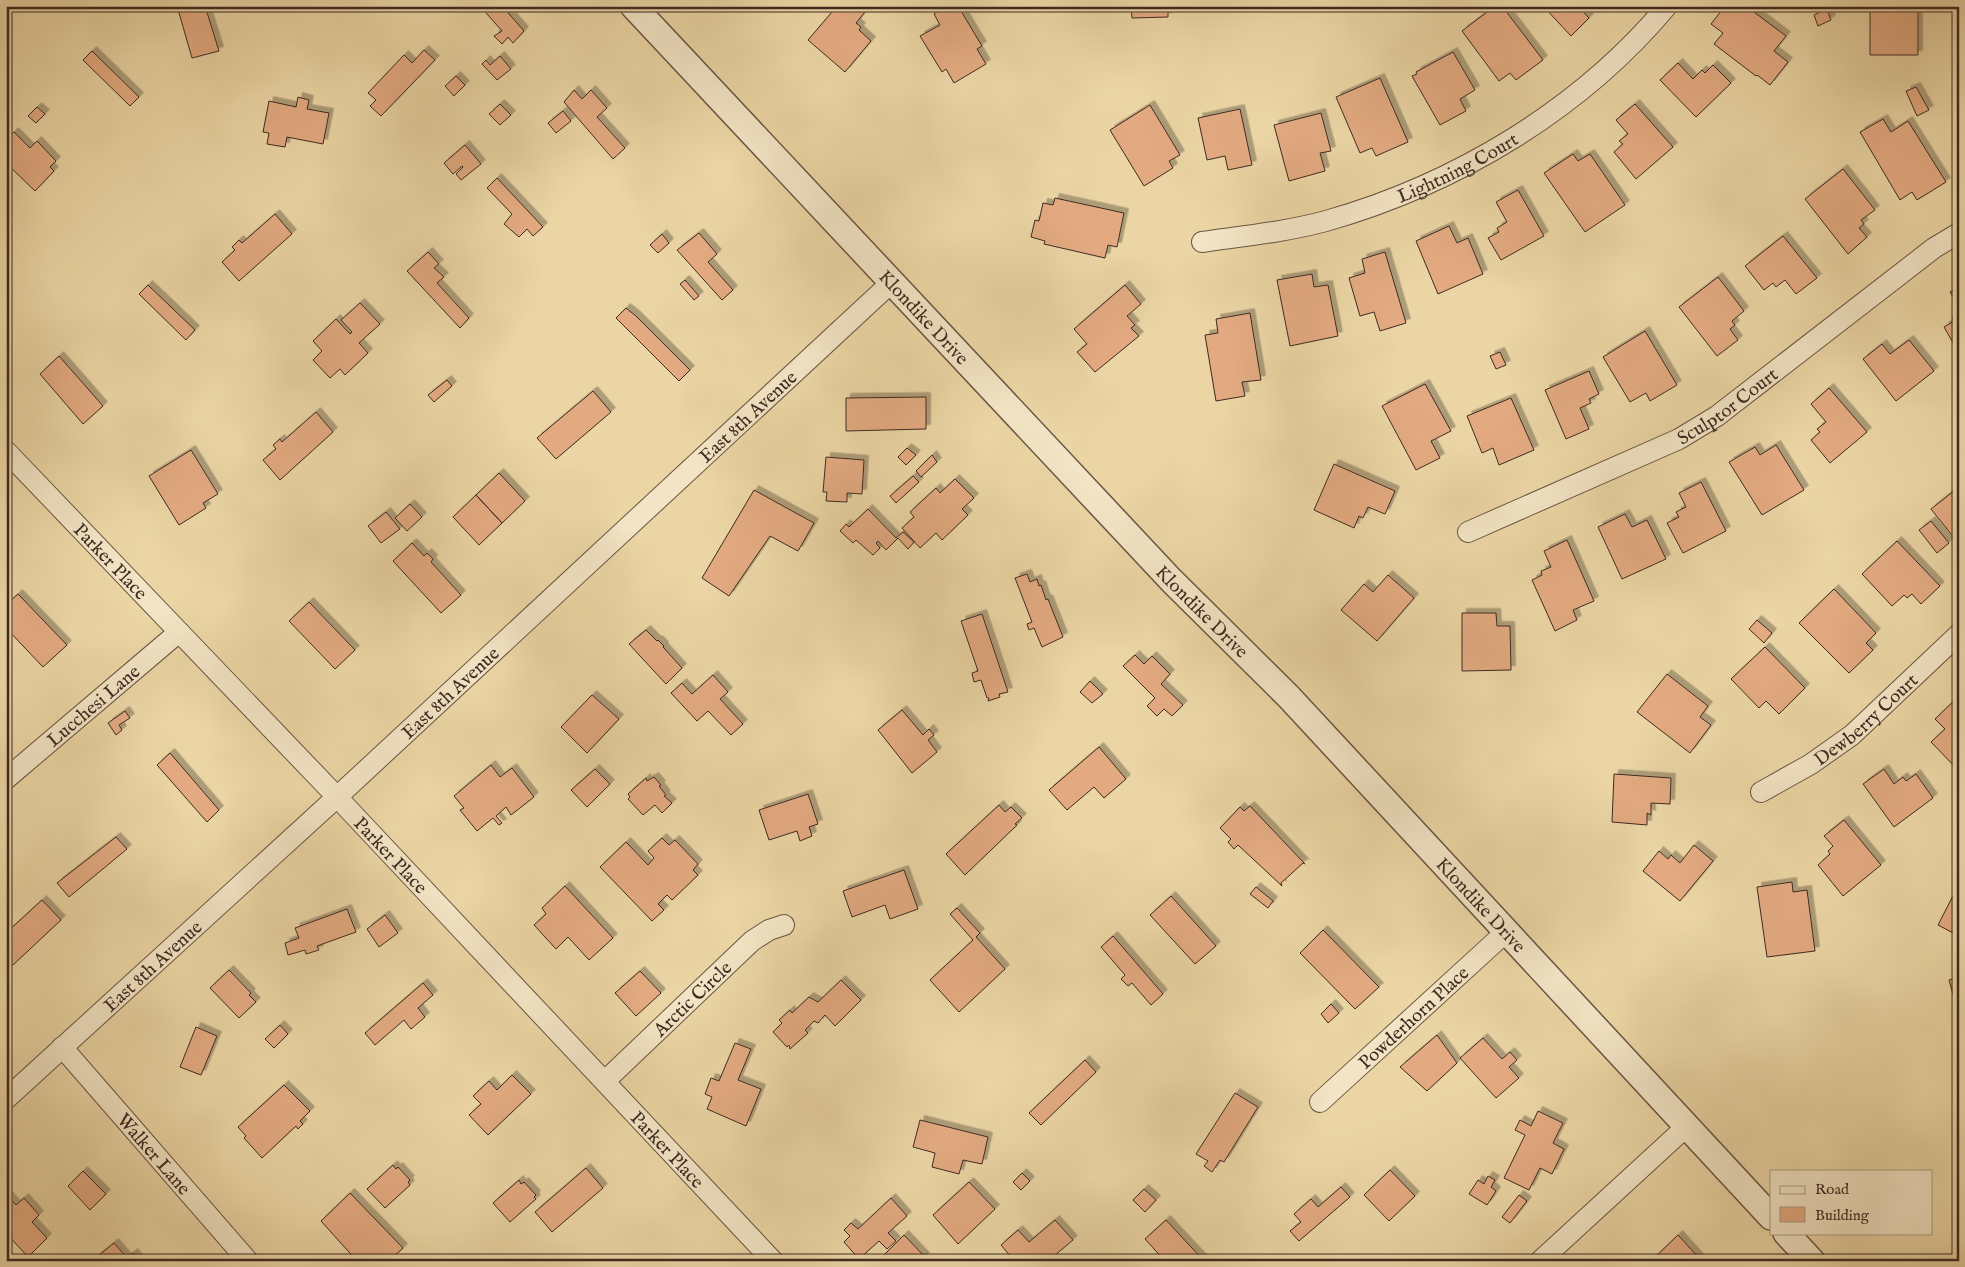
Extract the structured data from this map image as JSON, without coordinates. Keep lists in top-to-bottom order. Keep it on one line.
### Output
{"streets":{"street":["Lightning Court","Klondike Drive","Sculptor Court","East 8th Avenue","Parker Place","Lucchesi Lane","Dewberry Court","Arctic Circle","Powderhorn Place","Walker Lane"]},"crossings":[["Klondike Drive","East 8th Avenue"],["Klondike Drive","Powderhorn Place"],["East 8th Avenue","Parker Place"],["East 8th Avenue","Walker Lane"],["Parker Place","Lucchesi Lane"],["Parker Place","Arctic Circle"]],"legend":["Road","Building"]}
